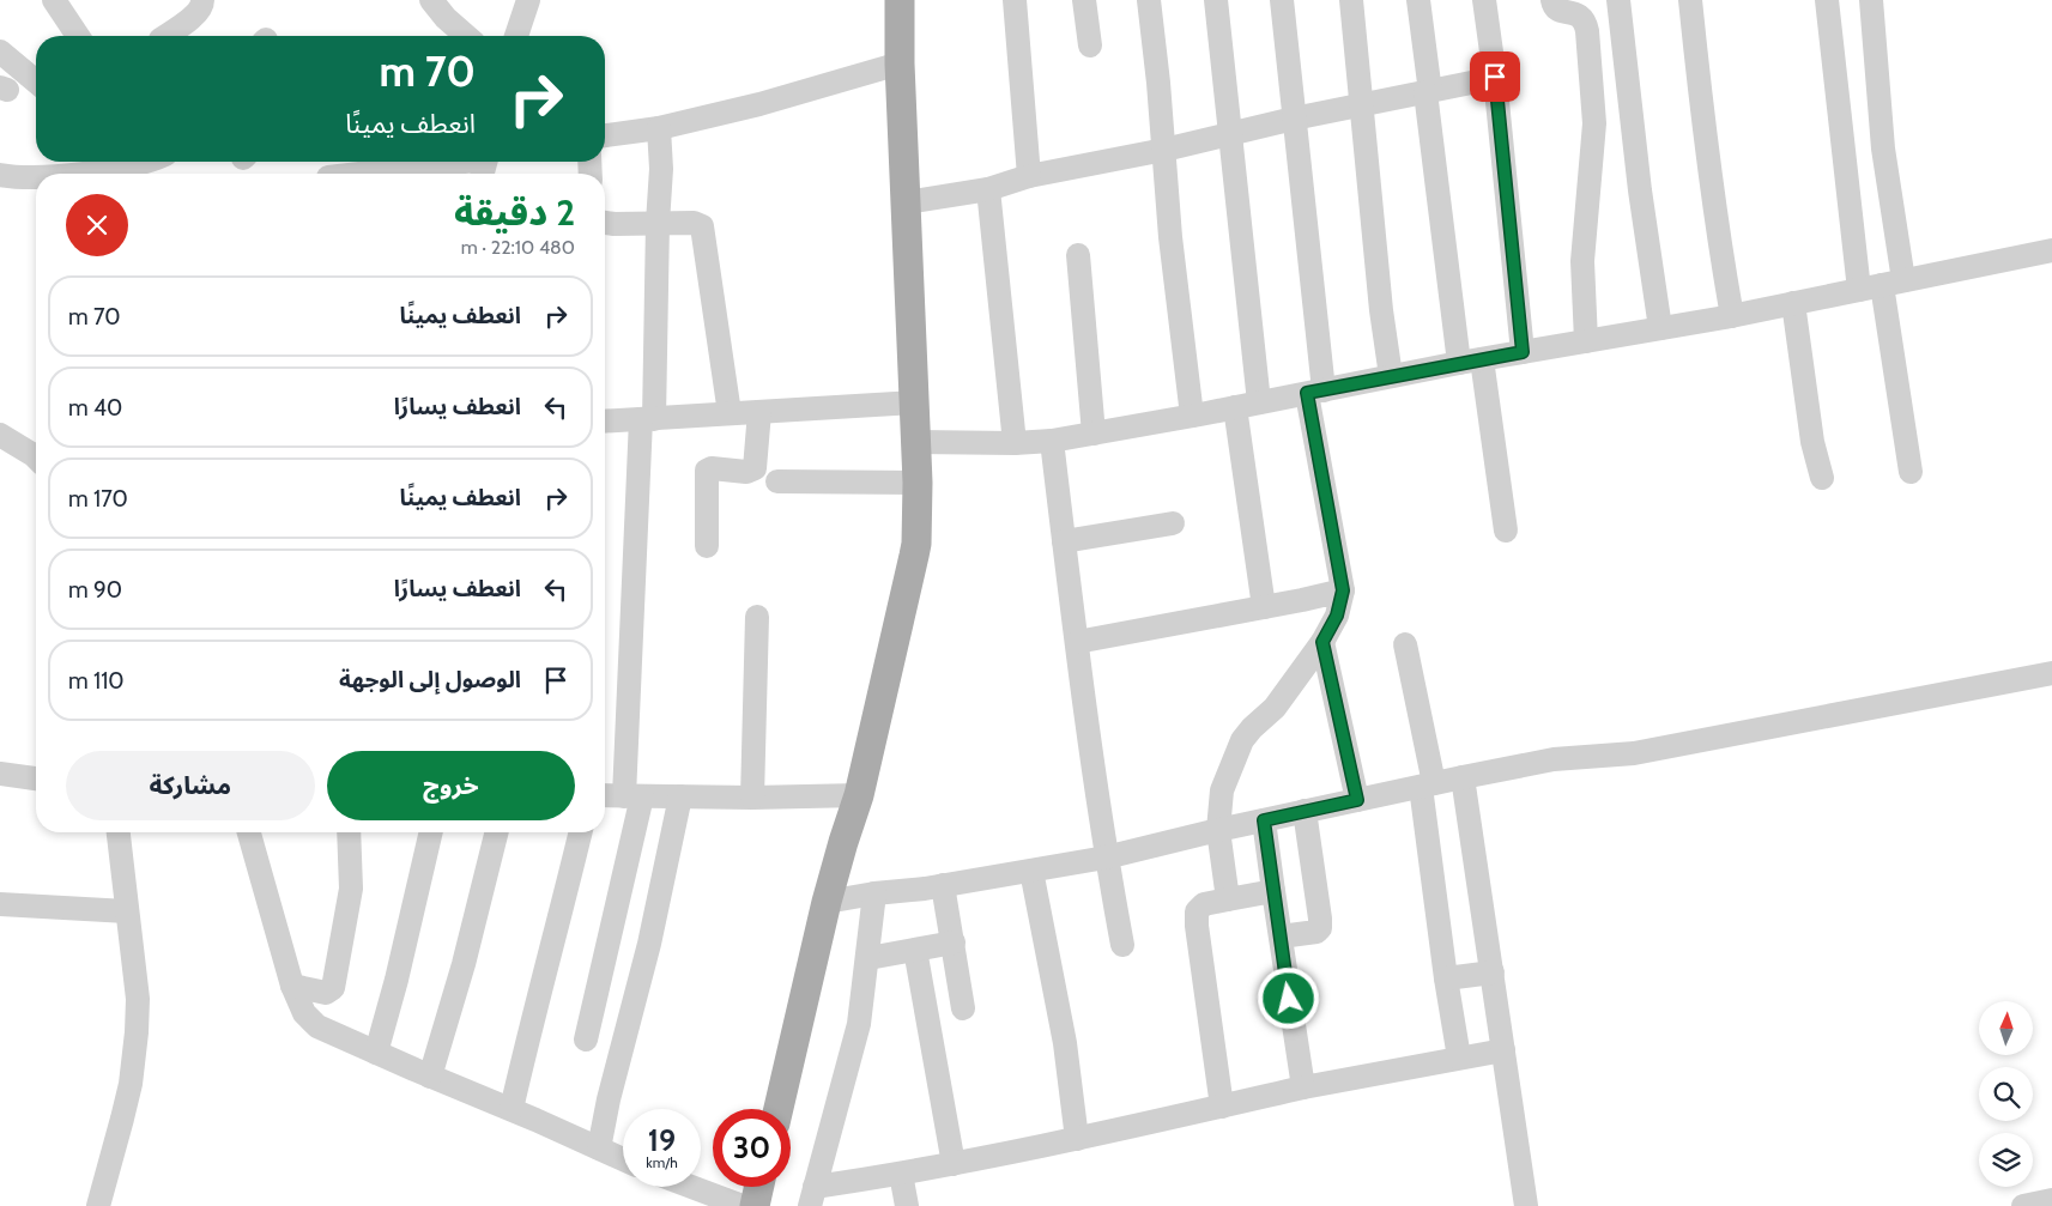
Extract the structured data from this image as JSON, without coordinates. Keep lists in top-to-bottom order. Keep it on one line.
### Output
{"north":"top","page":{"turn":["70 m","انعطف يمينًا"],"heading":["2 دقيقة","480 m · 22:10"],"list":[{"name":"انعطف يمينًا","value":"70 m"},{"name":"انعطف يسارًا","value":"40 m"},{"name":"انعطف يمينًا","value":"170 m"},{"name":"انعطف يسارًا","value":"90 m"},{"name":"الوصول إلى الوجهة","value":"110 m"}],"buttons":["خروج","مشاركة"],"speed":"19 km/h","limit":"30"}}
